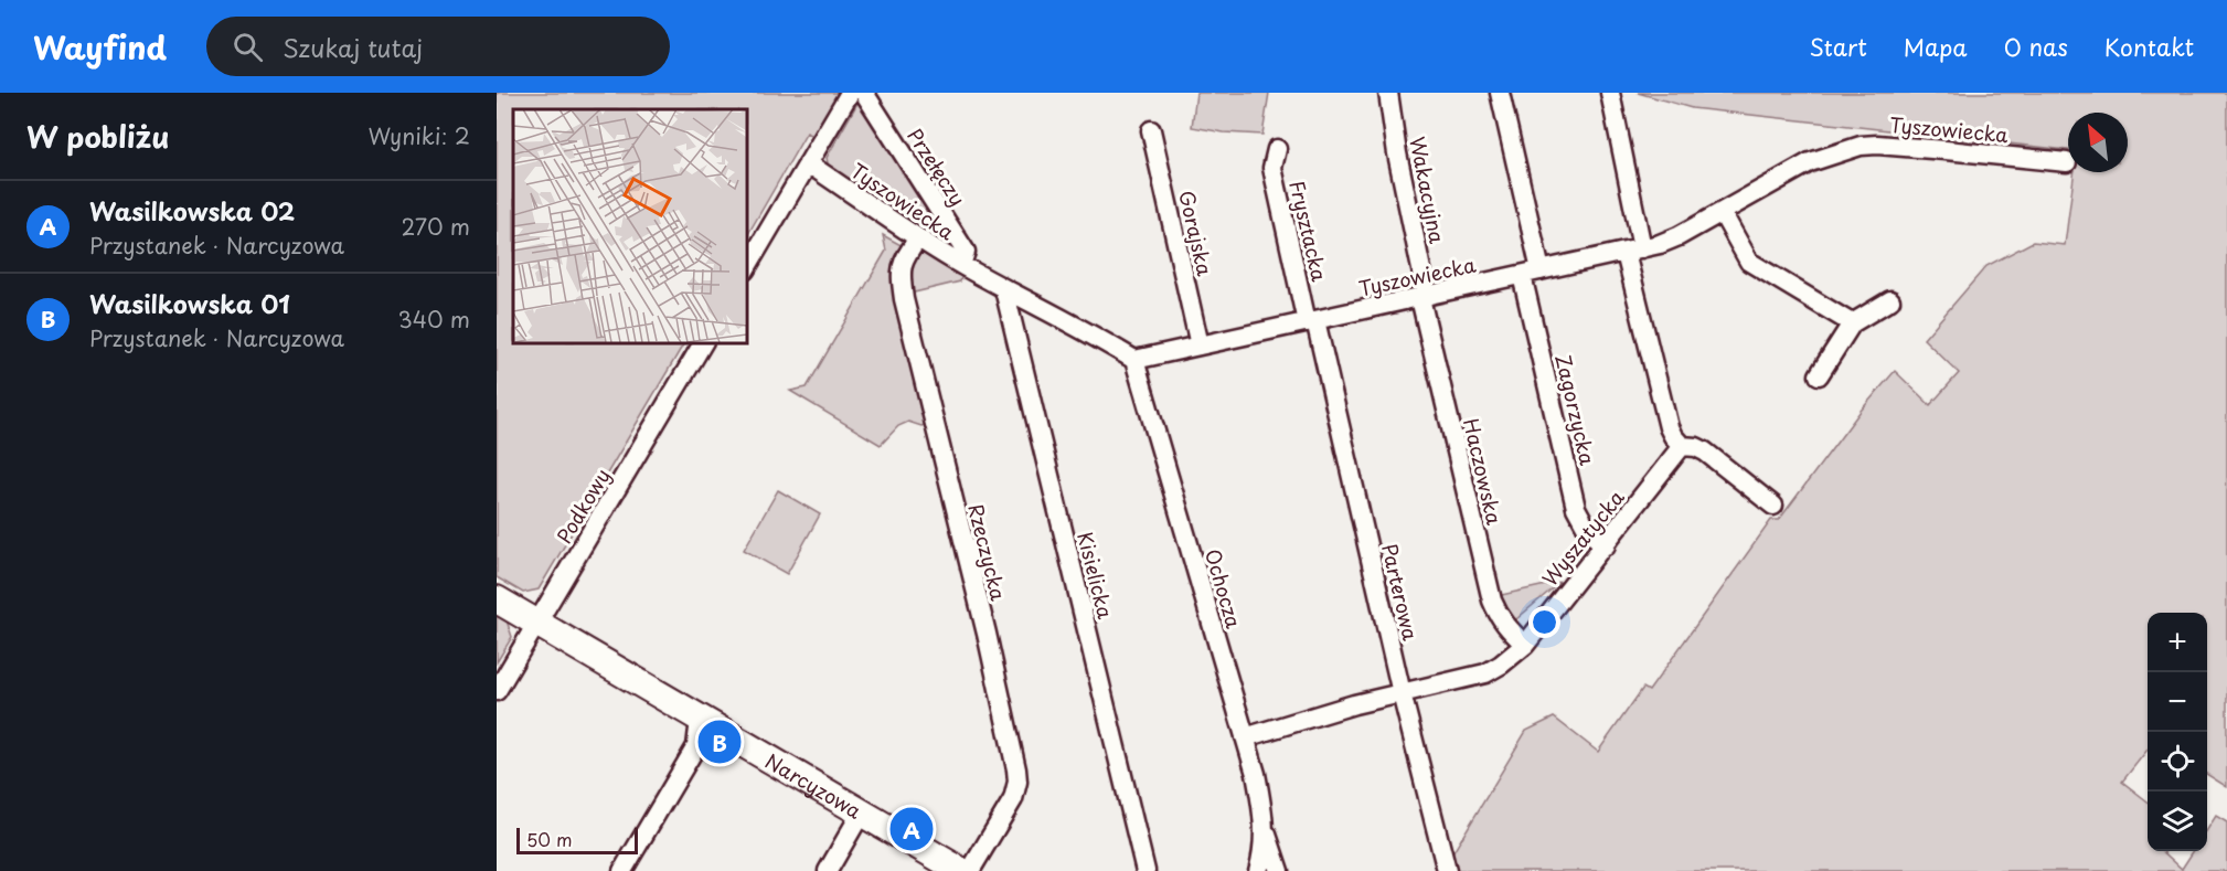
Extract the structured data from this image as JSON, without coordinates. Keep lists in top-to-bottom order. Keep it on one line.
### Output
{"streets":{"street":["Tyszowiecka","Przełęczy","Wakacyjna","Frysztacka","Gorajska","Zagorzycka","Haczowska","Podkowy","Wyszatycka","Rzeczycka","Kisielicka","Ochocza","Parterowa","Narcyzowa"]},"crossings":[["Tyszowiecka","Przełęczy"],["Tyszowiecka","Wakacyjna"],["Tyszowiecka","Frysztacka"],["Tyszowiecka","Gorajska"],["Tyszowiecka","Zagorzycka"],["Tyszowiecka","Haczowska"],["Tyszowiecka","Rzeczycka"],["Tyszowiecka","Kisielicka"],["Tyszowiecka","Ochocza"],["Tyszowiecka","Parterowa"],["Wakacyjna","Haczowska"],["Frysztacka","Parterowa"],["Zagorzycka","Wyszatycka"],["Haczowska","Wyszatycka"],["Podkowy","Narcyzowa"],["Wyszatycka","Ochocza"],["Wyszatycka","Parterowa"]],"scale_bar":"50 m","north":"top left","page":{"header":"Wayfind","search":"Szukaj tutaj","nav":["Start","Mapa","O nas","Kontakt"],"heading":["W pobliżu","Wyniki: 2"],"list":[{"mark":"A","name":"Wasilkowska 02","note":"Przystanek · Narcyzowa","value":"270 m"},{"mark":"B","name":"Wasilkowska 01","note":"Przystanek · Narcyzowa","value":"340 m"}],"map_buttons":["+","−"],"pins":["B","A"],"scale":"50 m"}}
